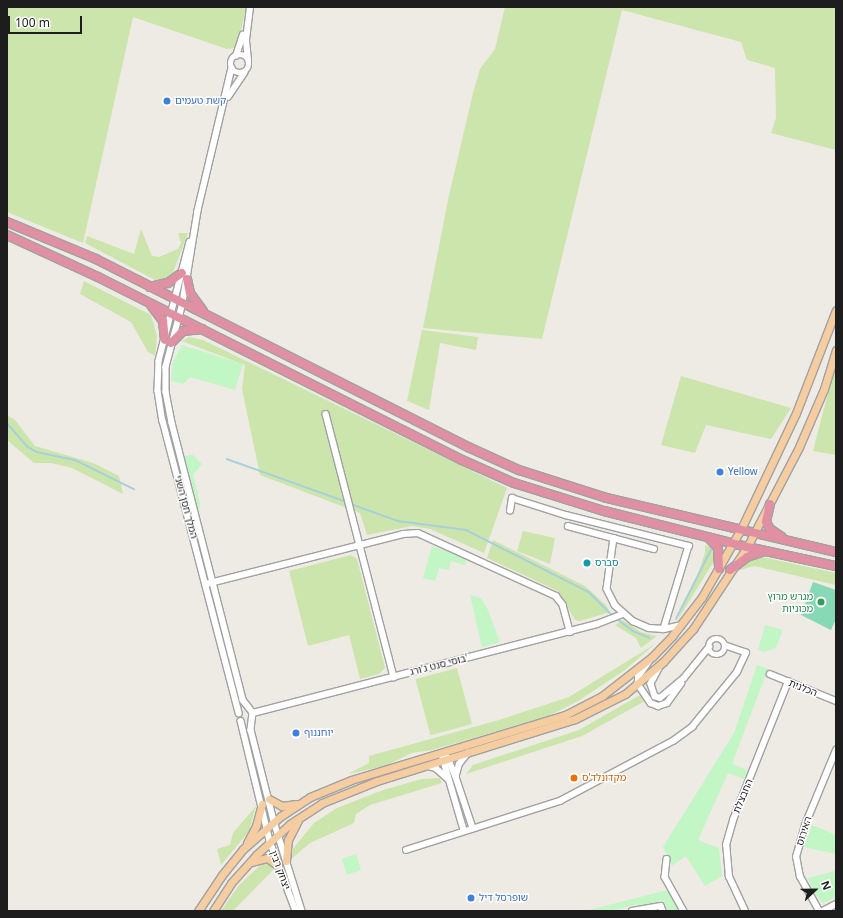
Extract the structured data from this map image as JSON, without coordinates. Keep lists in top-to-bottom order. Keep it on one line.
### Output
{"streets":{"street":["המלך חסן השני","בוסי סנט ג'ורג'","הכלנית","החבצלת","האירוס","יצחק רבין"]},"crossings":[["המלך חסן השני","בוסי סנט ג'ורג'"],["הכלנית","החבצלת"]],"places":["קשת טעמים","Yellow","סברס","מגרש מרוץ מכוניות","יוחננוף","מקדונלד'ס","שופרסל דיל"],"scale_bar":"100 m","north":"right"}
